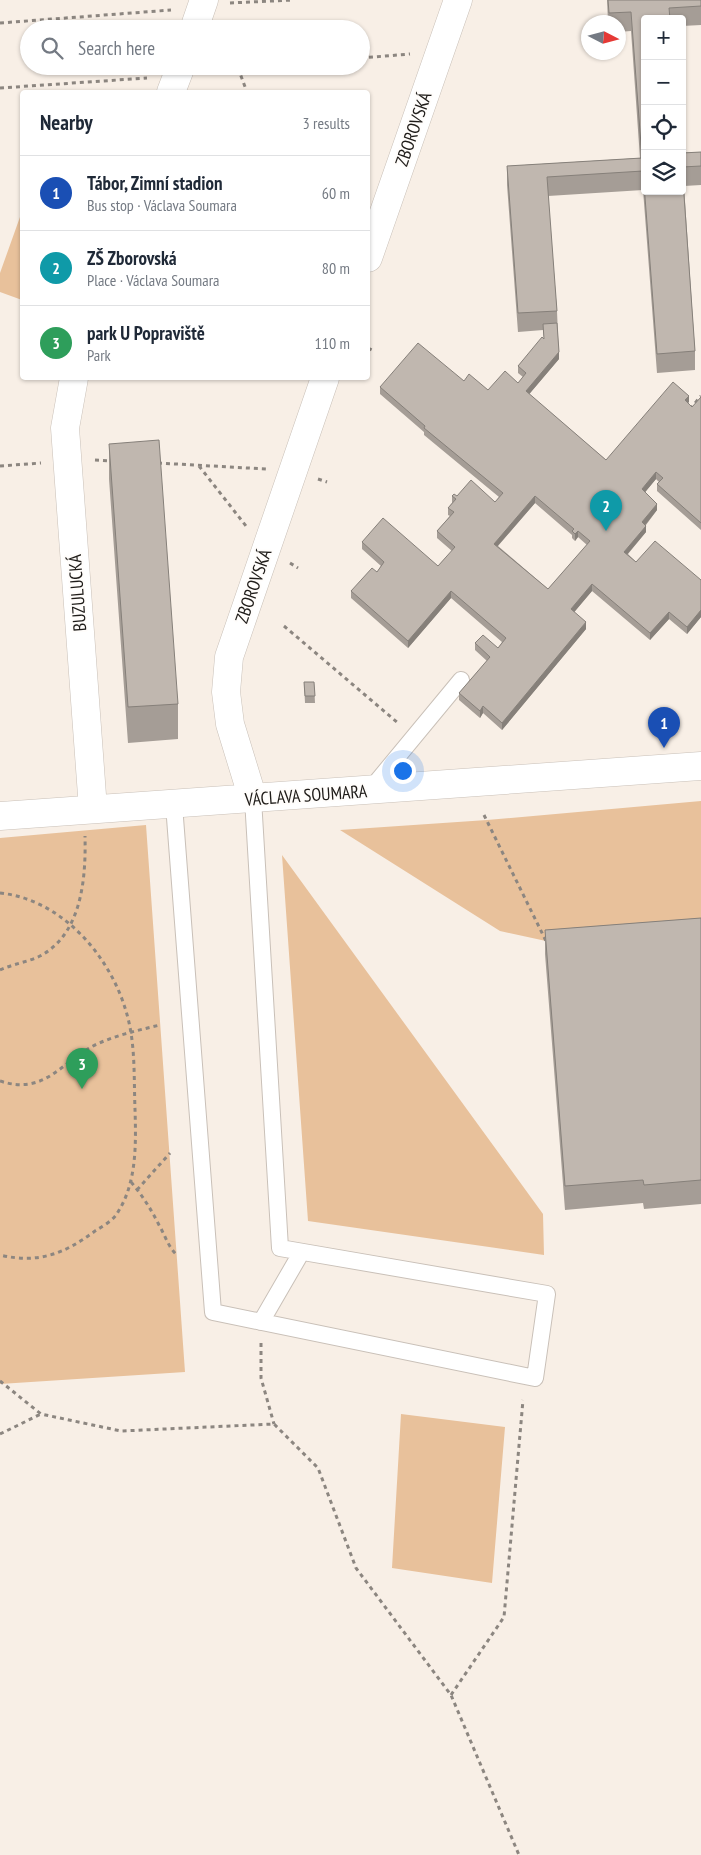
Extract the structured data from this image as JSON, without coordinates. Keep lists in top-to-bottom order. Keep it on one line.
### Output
{"streets":{"street":["ZBOROVSKÁ","BUZULUCKÁ","VÁCLAVA SOUMARA"]},"crossings":[["ZBOROVSKÁ","VÁCLAVA SOUMARA"],["BUZULUCKÁ","VÁCLAVA SOUMARA"]],"north":"right","page":{"map_buttons":["+","−"],"search":"Search here","heading":["Nearby","3 results"],"list":[{"mark":"1","name":"Tábor, Zimní stadion","note":"Bus stop · Václava Soumara","value":"60 m"},{"mark":"2","name":"ZŠ Zborovská","note":"Place · Václava Soumara","value":"80 m"},{"mark":"3","name":"park U Popraviště","note":"Park","value":"110 m"}],"pins":["2","1","3"]}}
